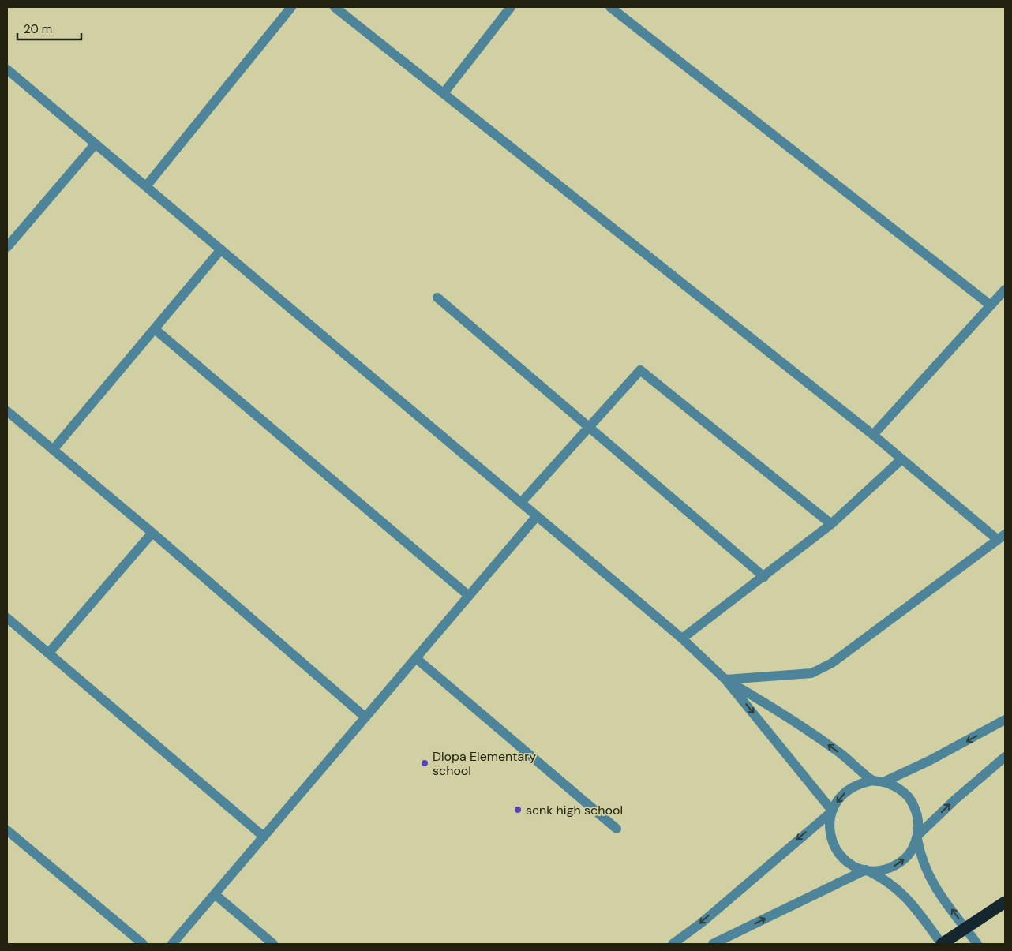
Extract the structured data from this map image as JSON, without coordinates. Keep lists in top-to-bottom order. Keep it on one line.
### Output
{"places":["Dlopa Elementary school","senk high school"],"scale_bar":"20 m"}
